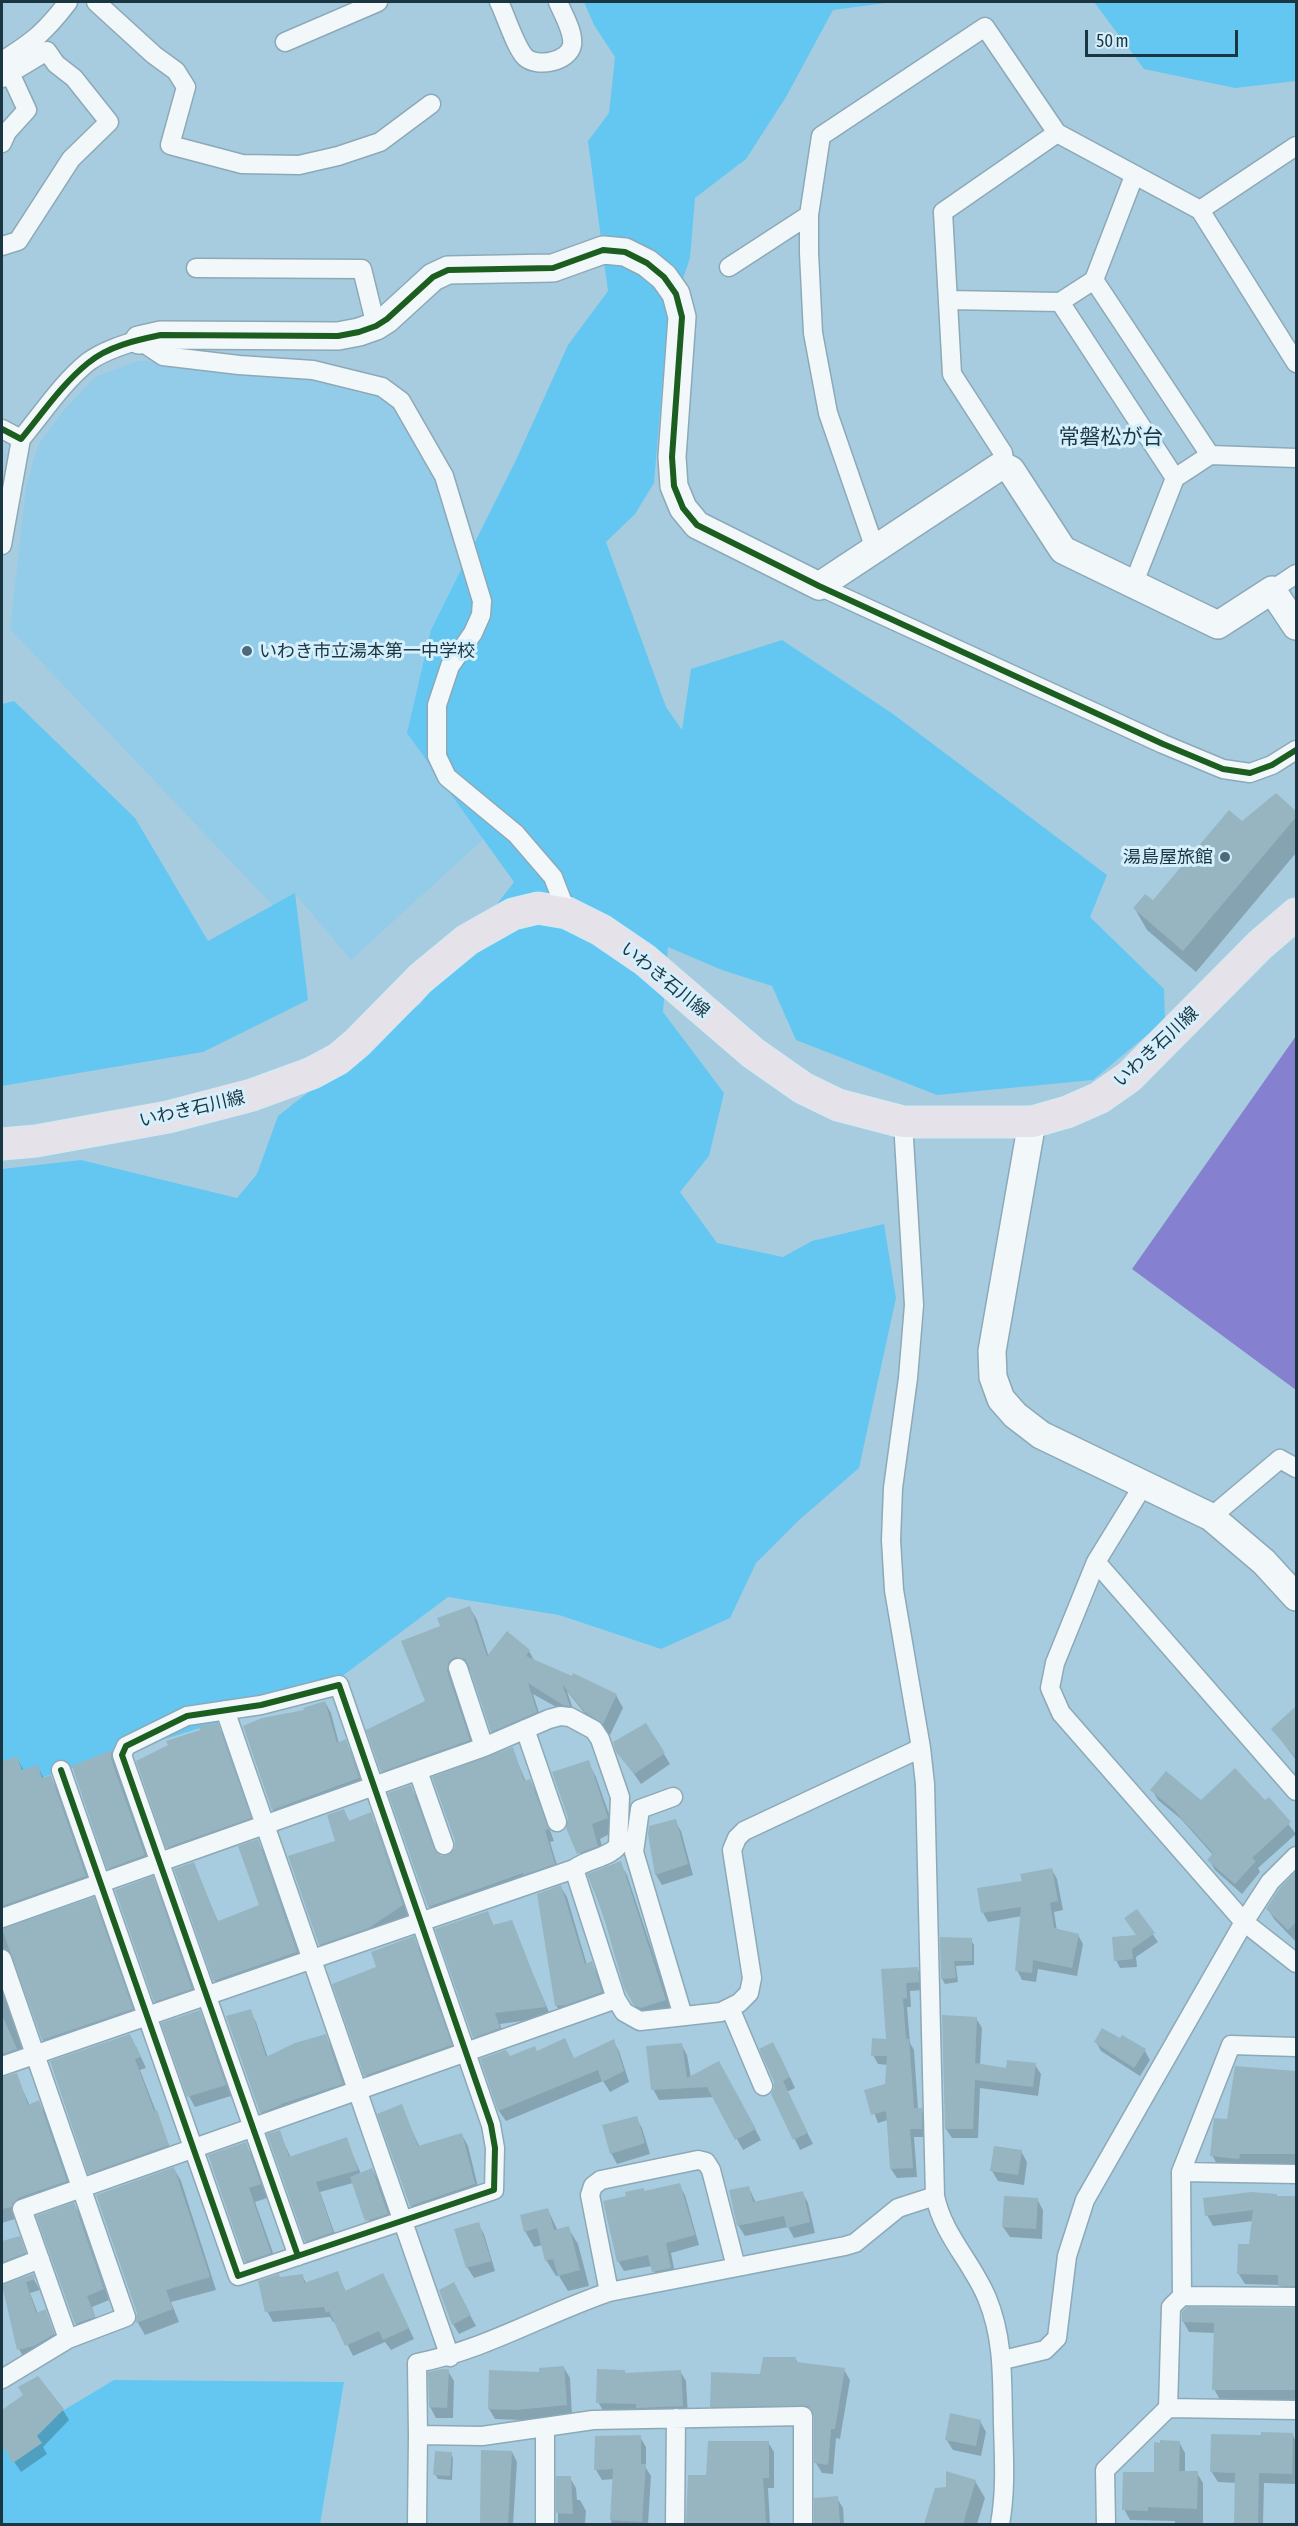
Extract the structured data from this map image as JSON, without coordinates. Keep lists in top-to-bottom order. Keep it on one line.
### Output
{"streets":{"main road":["いわき石川線"]},"districts":["常磐松が台"],"places":["いわき市立湯本第一中学校","湯島屋旅館"],"scale_bar":"50 m"}
